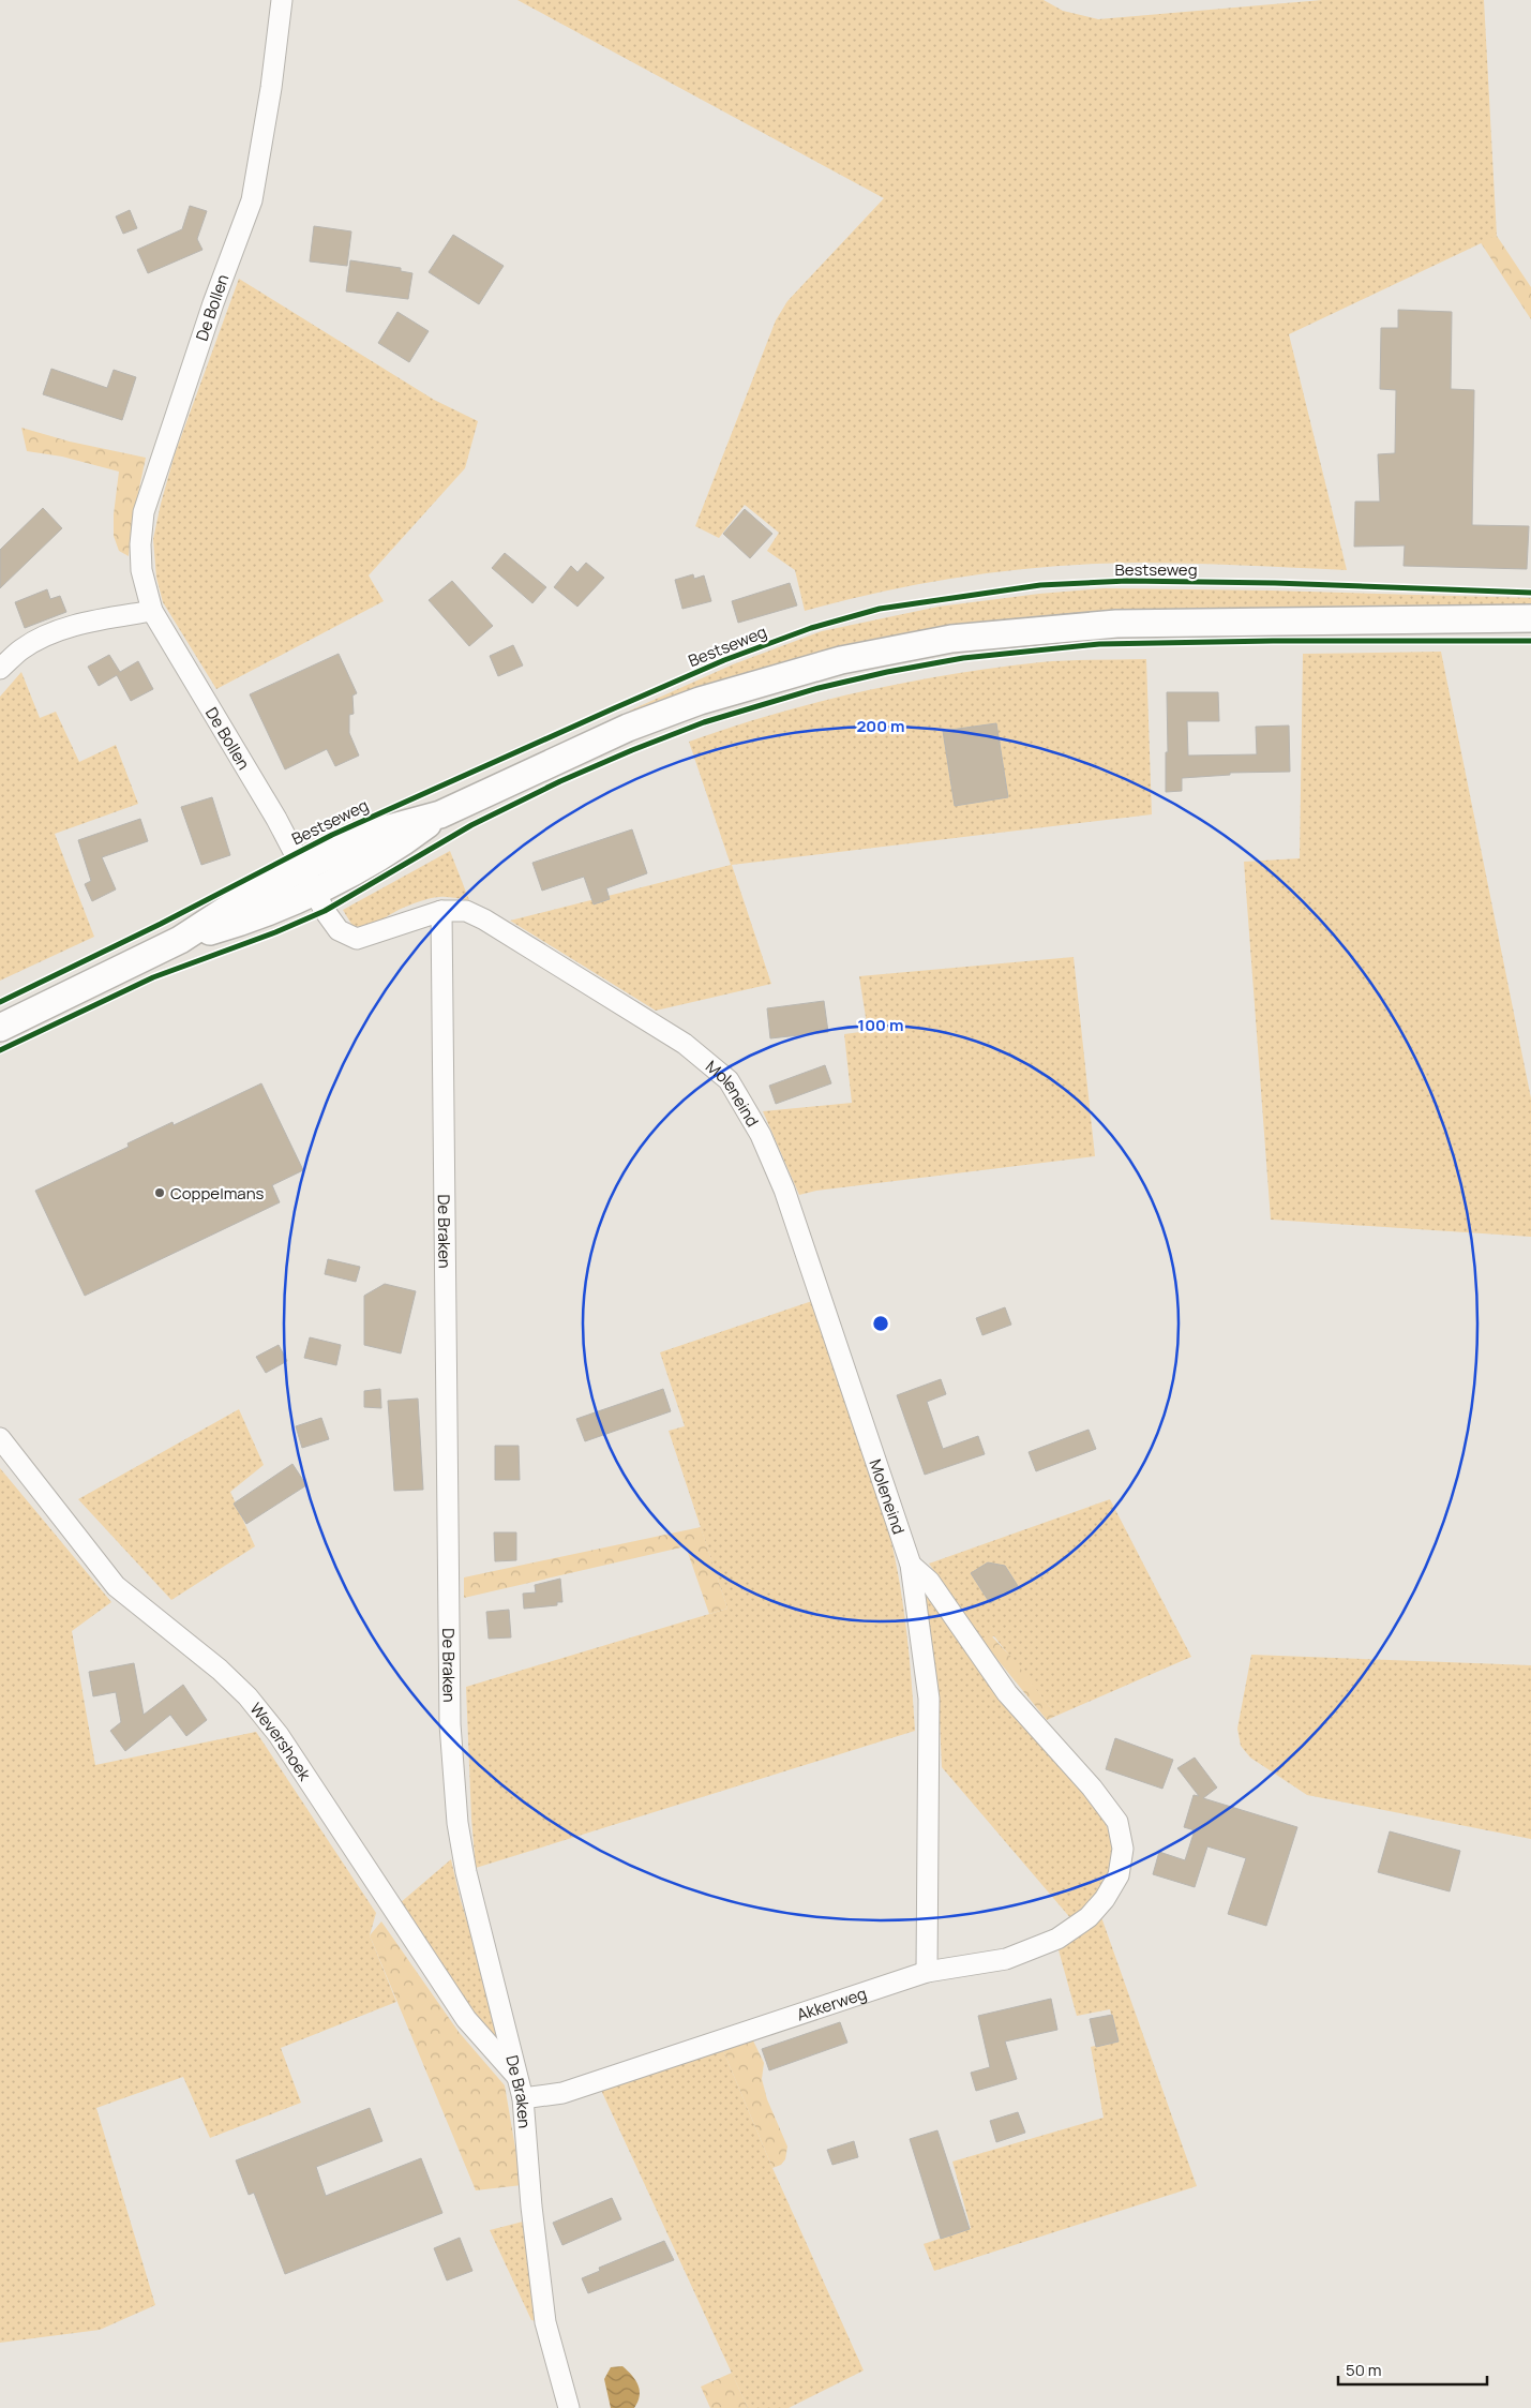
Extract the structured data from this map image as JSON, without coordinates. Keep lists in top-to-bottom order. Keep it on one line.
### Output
{"streets":{"main road":["Bestseweg"],"street":["De Bollen","Moleneind","De Braken","Wevershoek","Akkerweg"]},"crossings":[["De Bollen","Bestseweg"],["De Bollen","Moleneind"],["Bestseweg","Moleneind"],["Moleneind","De Braken"],["Moleneind","Akkerweg"],["De Braken","Wevershoek"],["De Braken","Akkerweg"],["Wevershoek","Akkerweg"]],"places":["Coppelmans"],"scale_bar":"50 m","rings":["200 m","100 m"]}
